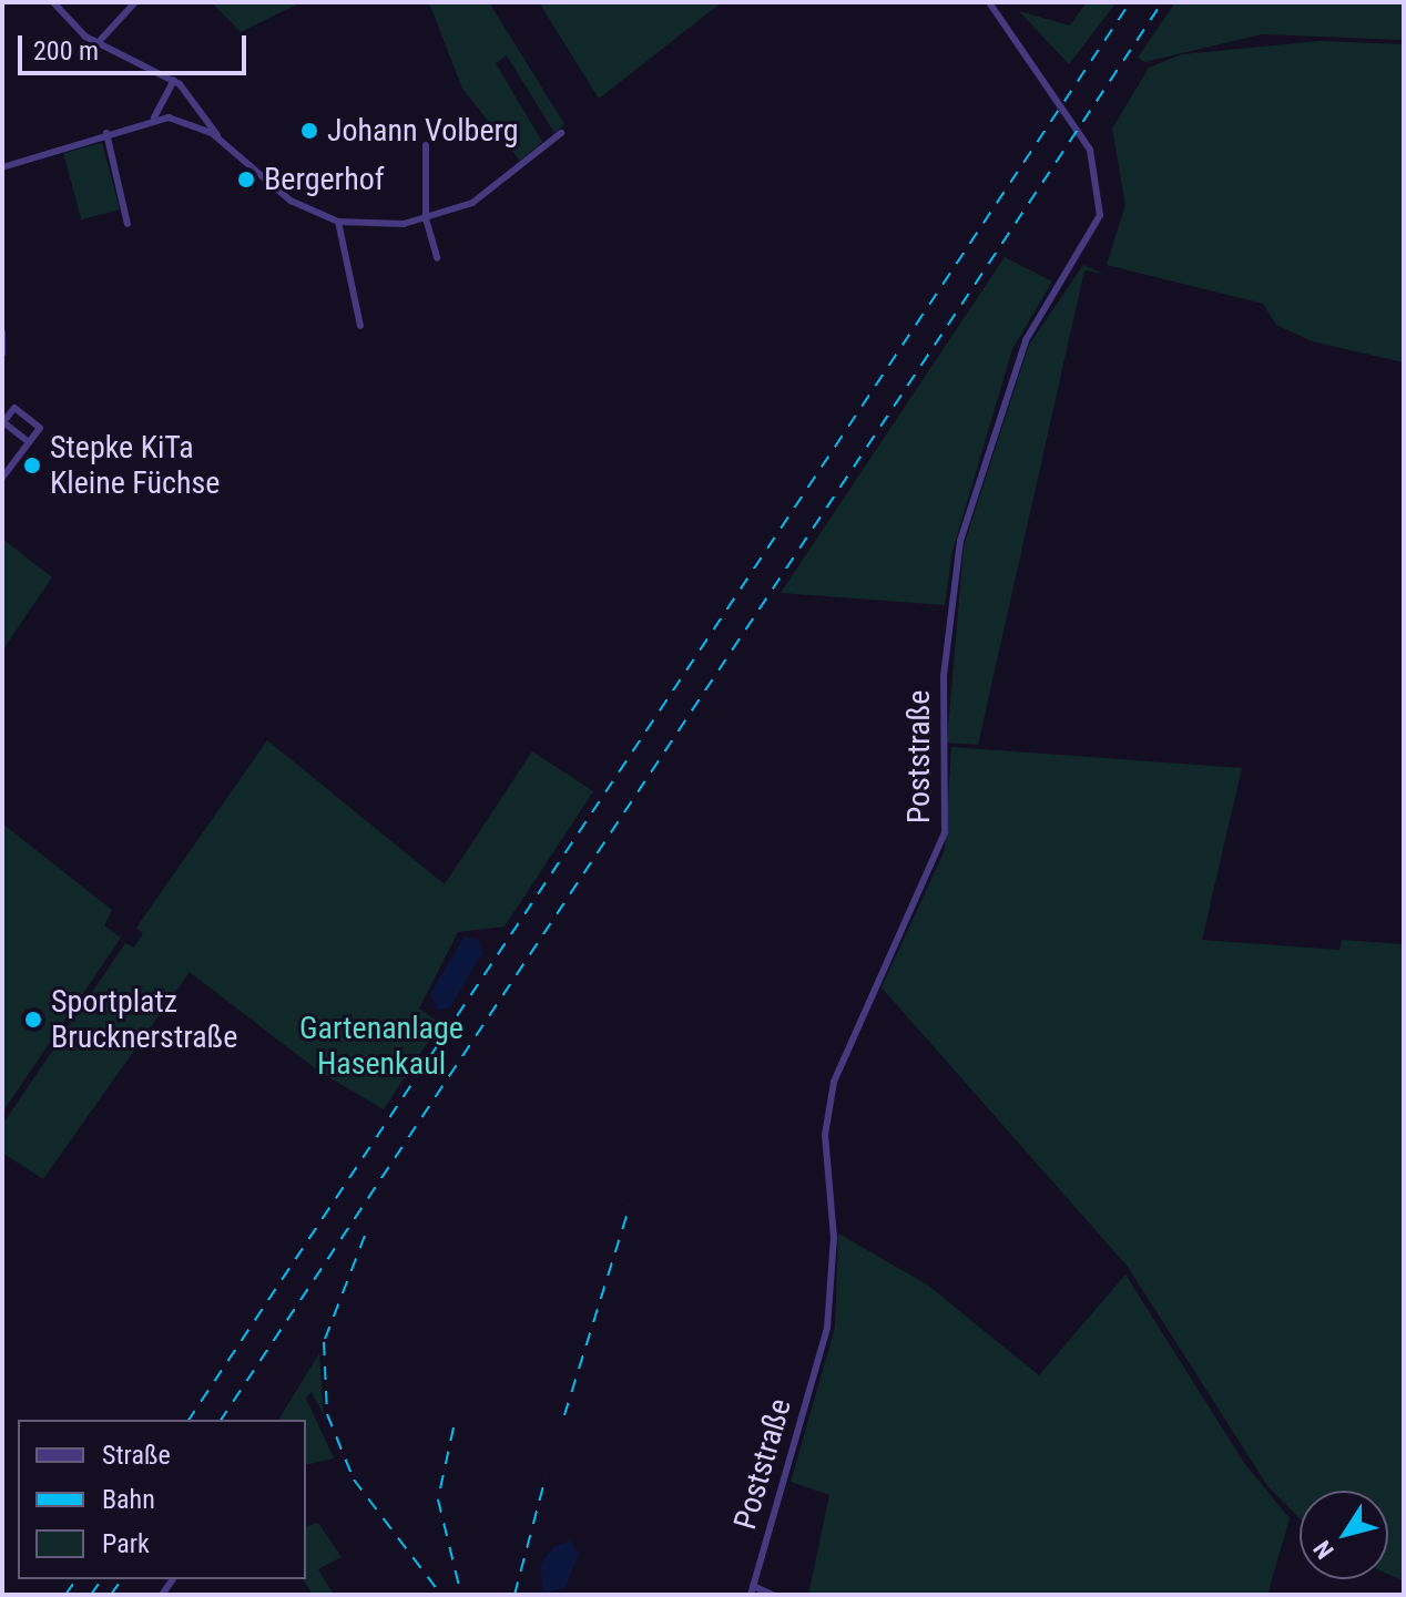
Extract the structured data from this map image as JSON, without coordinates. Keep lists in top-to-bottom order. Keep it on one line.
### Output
{"streets":{"street":["Poststraße"]},"parks":["Gartenanlage Hasenkaul"],"places":["Johann Volberg","Bergerhof","Stepke KiTa Kleine Füchse","Sportplatz Brucknerstraße"],"legend":["Straße","Bahn","Park"],"scale_bar":"200 m","north":"bottom left"}
